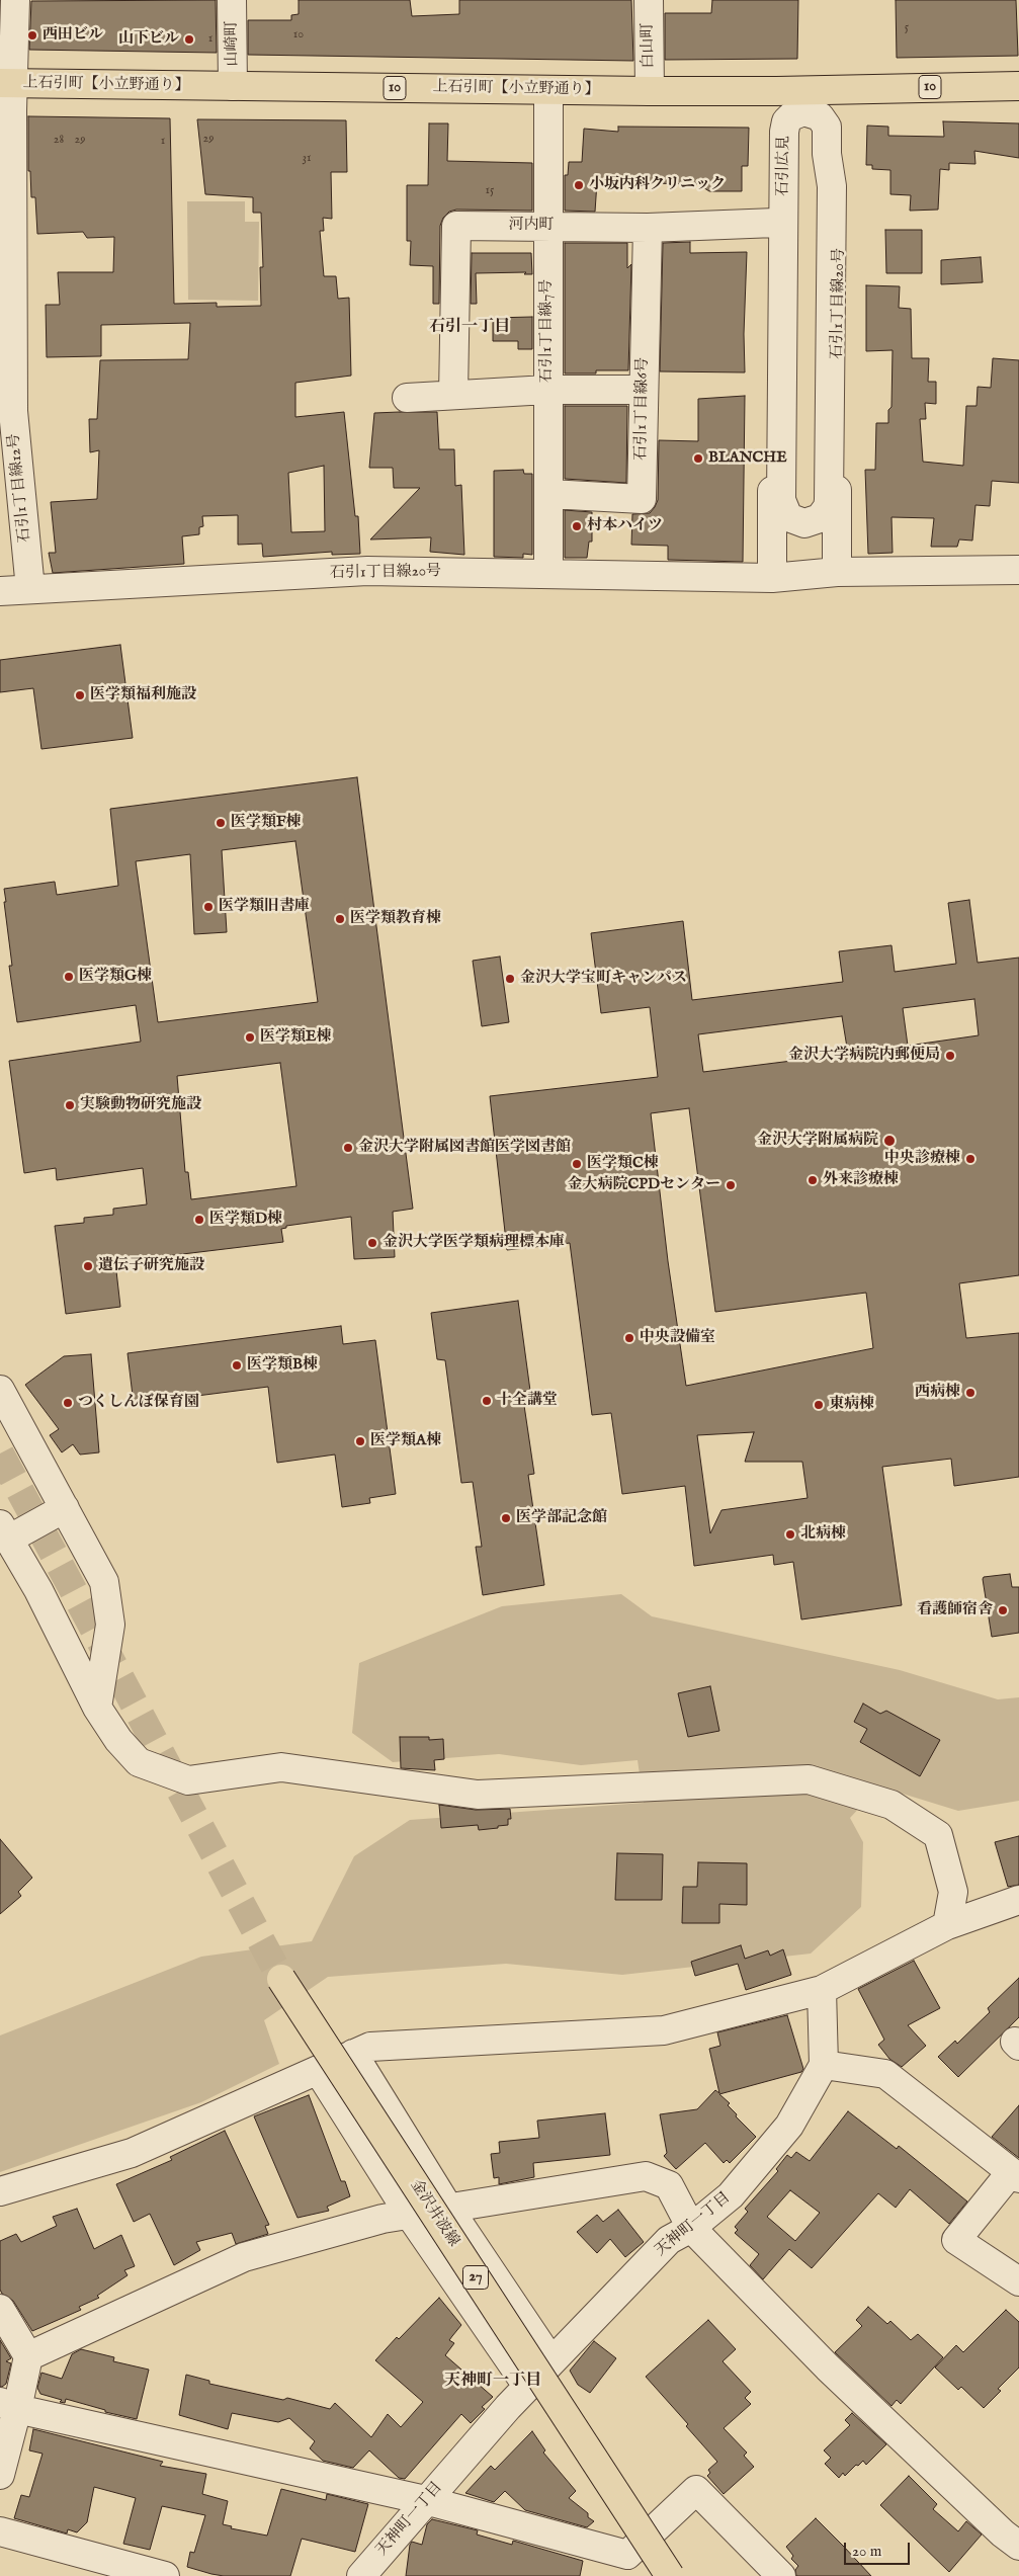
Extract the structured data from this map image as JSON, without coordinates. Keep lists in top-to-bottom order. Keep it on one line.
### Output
{"streets":{"main road":["上石引町【小立野通り】","10","金沢井波線","27"],"street":["山崎町","白山町","石引広見","河内町","石引1丁目線20号","石引1丁目線7号","石引1丁目線6号","石引1丁目線12号","天神町一丁目"]},"crossings":[["山崎町","上石引町【小立野通り】"],["白山町","上石引町【小立野通り】"],["上石引町【小立野通り】","石引1丁目線20号"],["上石引町【小立野通り】","石引1丁目線7号"],["上石引町【小立野通り】","石引1丁目線12号"],["石引広見","石引1丁目線20号"],["河内町","石引1丁目線7号"],["河内町","石引1丁目線6号"],["石引1丁目線20号","石引1丁目線7号"],["石引1丁目線20号","石引1丁目線12号"],["石引1丁目線7号","石引1丁目線6号"]],"districts":["石引一丁目","天神町一丁目"],"places":["西田ビル","山下ビル","小坂内科クリニック","BLANCHE","村本ハイツ","医学類福利施設","医学類F棟","医学類旧書庫","医学類教育棟","医学類G棟","金沢大学宝町キャンパス","医学類E棟","金沢大学病院内郵便局","実験動物研究施設","金沢大学附属病院","金沢大学附属図書館医学図書館","中央診療棟","医学類C棟","外来診療棟","金大病院CPDセンター","医学類D棟","金沢大学医学類病理標本庫","遺伝子研究施設","中央設備室","医学類B棟","西病棟","十全講堂","つくしんぼ保育園","東病棟","医学類A棟","医学部記念館","北病棟","看護師宿舎"],"house_numbers":["5","10","1","29","28","29","1","31","15"],"scale_bar":"20 m"}
